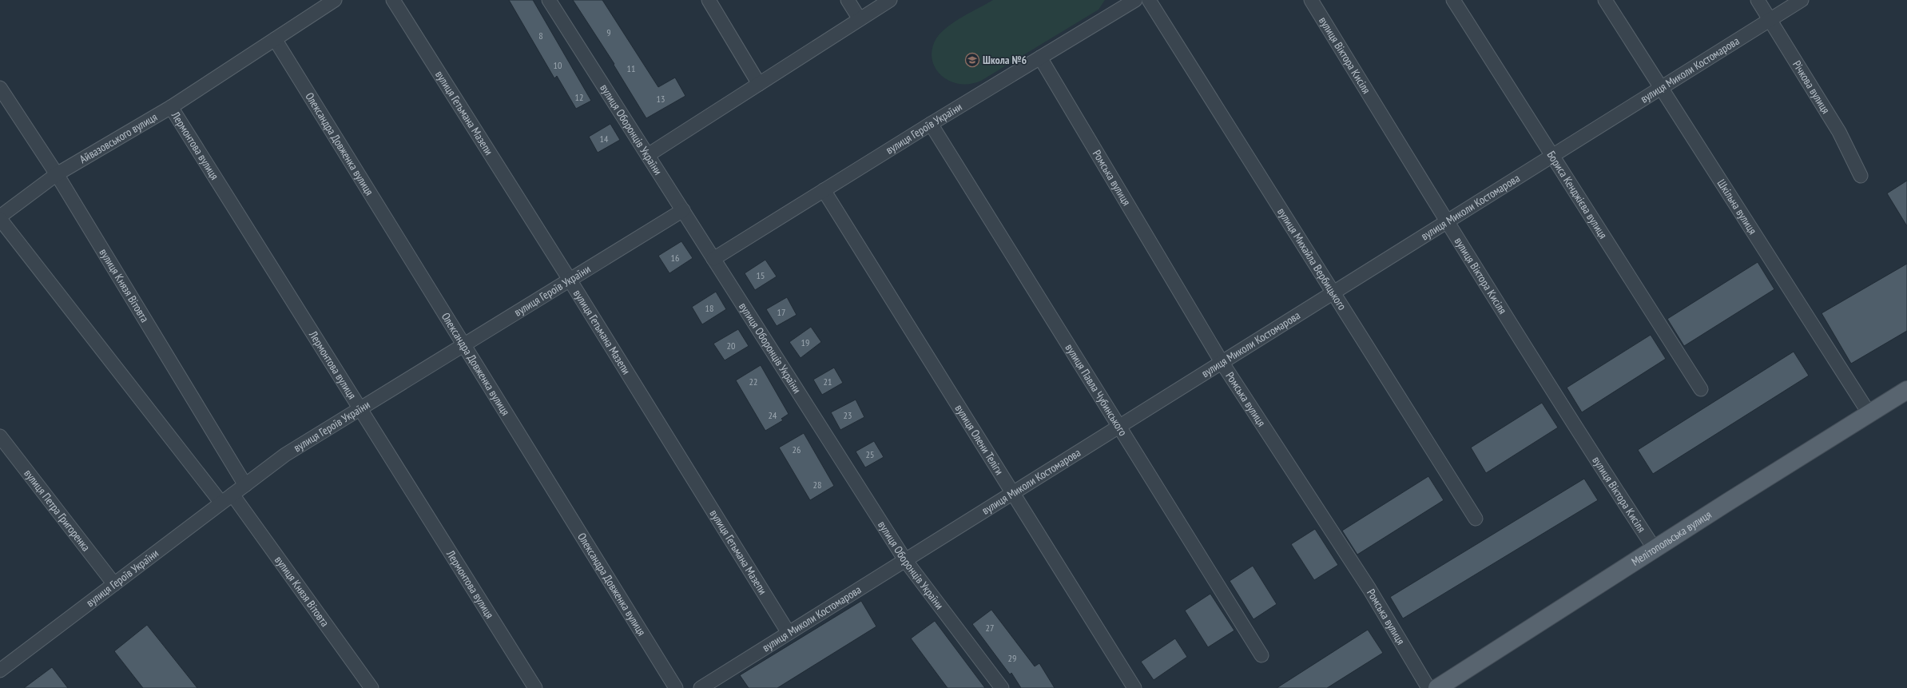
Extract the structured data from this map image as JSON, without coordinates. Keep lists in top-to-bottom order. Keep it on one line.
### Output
{"streets":{"main road":["Мелітопольська вулиця"],"street":["вулиця Віктора Кисіля","вулиця Миколи Костомарова","Річкова вулиця","вулиця Гетьмана Мазепи","вулиця Героїв України","вулиця Оборонців України","Айвазовського вулиця","Олександра Довженка вулиця","Лермонтова вулиця","Ромська вулиця","Бориса Кенджієва вулиця","Шкільна вулиця","вулиця Михайла Вербицького","вулиця Князя Вітовта","вулиця Павла Чубинського","вулиця Олени Теліги","вулиця Петра Григоренка"]},"crossings":[["вулиця Віктора Кисіля","вулиця Миколи Костомарова"],["вулиця Віктора Кисіля","Мелітопольська вулиця"],["вулиця Миколи Костомарова","Річкова вулиця"],["вулиця Миколи Костомарова","вулиця Гетьмана Мазепи"],["вулиця Миколи Костомарова","вулиця Оборонців України"],["вулиця Миколи Костомарова","Ромська вулиця"],["вулиця Миколи Костомарова","Бориса Кенджієва вулиця"],["вулиця Миколи Костомарова","Шкільна вулиця"],["вулиця Миколи Костомарова","вулиця Михайла Вербицького"],["вулиця Миколи Костомарова","вулиця Павла Чубинського"],["вулиця Миколи Костомарова","вулиця Олени Теліги"],["вулиця Гетьмана Мазепи","вулиця Героїв України"],["вулиця Героїв України","вулиця Оборонців України"],["вулиця Героїв України","Олександра Довженка вулиця"],["вулиця Героїв України","Лермонтова вулиця"],["вулиця Героїв України","Ромська вулиця"],["вулиця Героїв України","вулиця Князя Вітовта"],["вулиця Героїв України","вулиця Павла Чубинського"],["вулиця Героїв України","вулиця Олени Теліги"],["вулиця Героїв України","вулиця Петра Григоренка"],["Айвазовського вулиця","Олександра Довженка вулиця"],["Айвазовського вулиця","Лермонтова вулиця"],["Айвазовського вулиця","вулиця Князя Вітовта"],["Шкільна вулиця","Мелітопольська вулиця"]],"places":{"school or university":["Школа №6"]},"house_numbers":["9","8","10","11","12","13","14","16","15","18","17","19","20","22","21","24","23","26","25","28","27","29"]}
